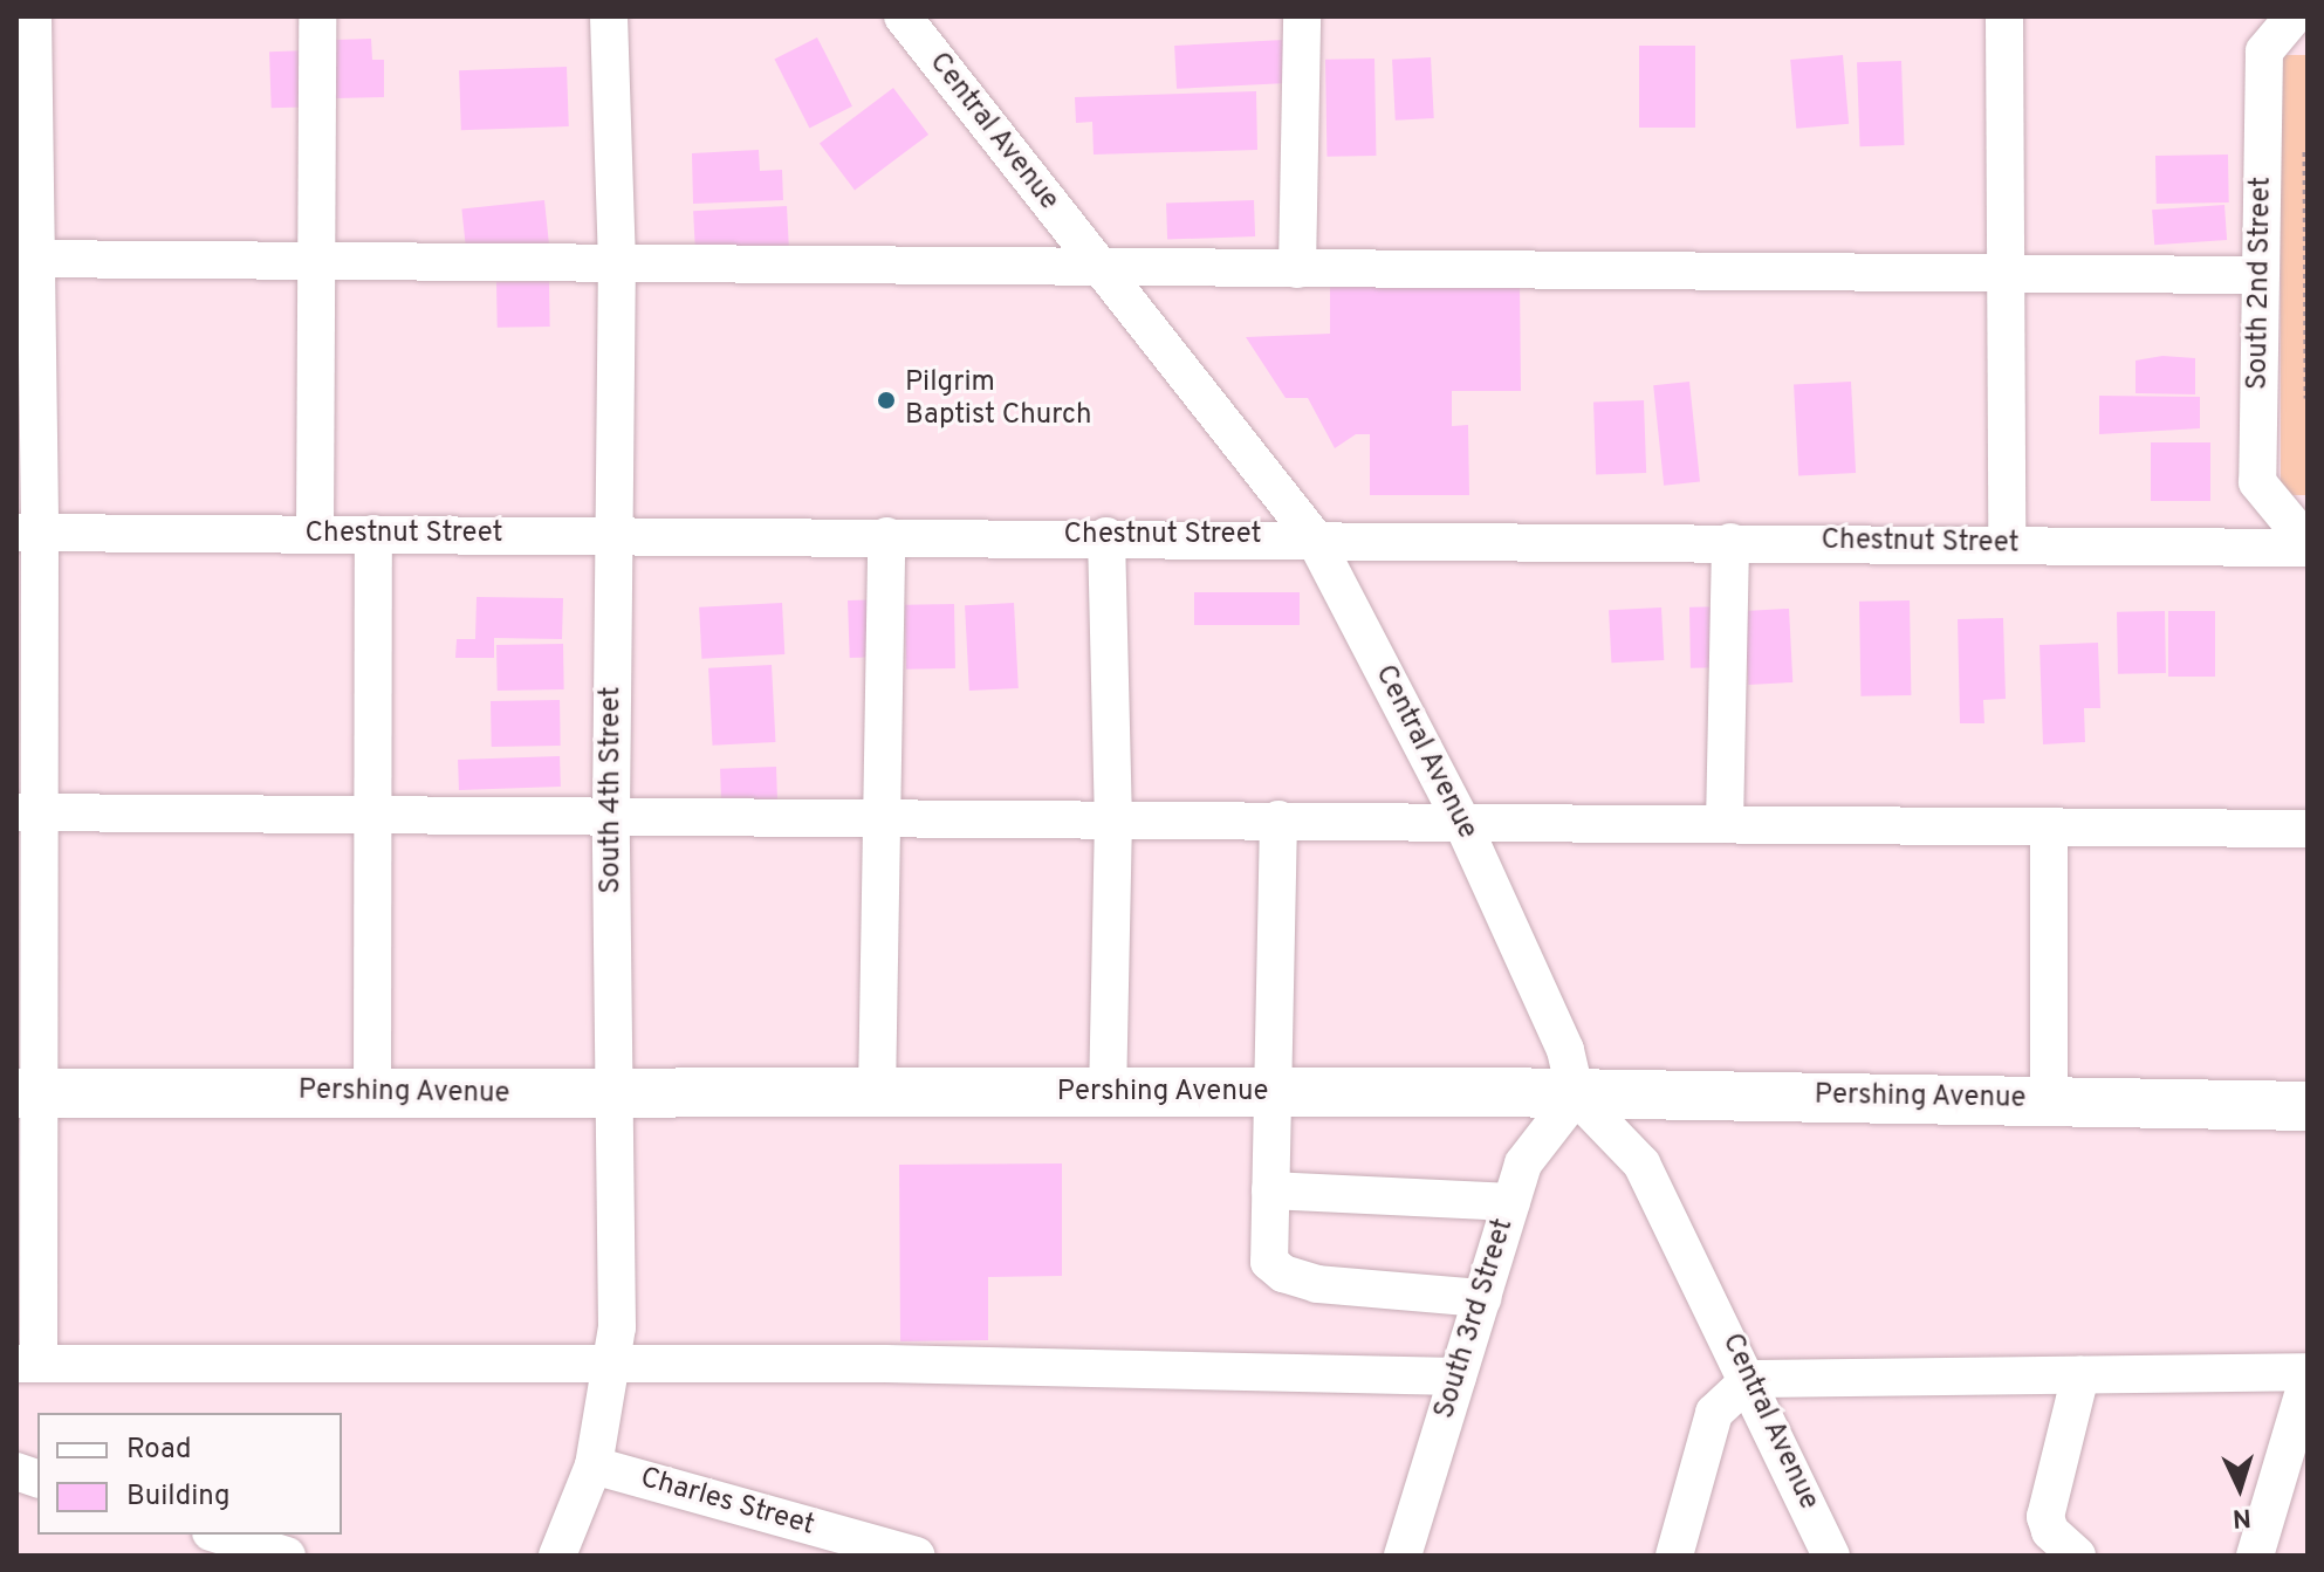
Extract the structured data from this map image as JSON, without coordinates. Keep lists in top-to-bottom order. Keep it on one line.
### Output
{"streets":{"main road":["Pershing Avenue"],"street":["Central Avenue","South 2nd Street","Chestnut Street","South 4th Street","South 3rd Street","Charles Street"]},"crossings":[["Central Avenue","Chestnut Street"],["Central Avenue","Pershing Avenue"],["Central Avenue","South 3rd Street"],["South 2nd Street","Chestnut Street"],["Chestnut Street","South 4th Street"],["South 4th Street","Pershing Avenue"],["South 4th Street","Charles Street"],["Pershing Avenue","South 3rd Street"]],"places":["Pilgrim Baptist Church"],"legend":["Road","Building"],"north":"bottom"}
